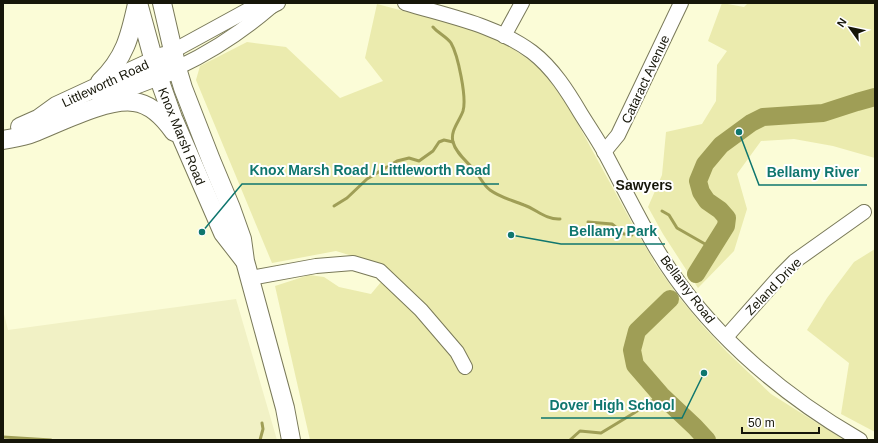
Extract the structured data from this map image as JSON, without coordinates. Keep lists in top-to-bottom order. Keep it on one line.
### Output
{"streets":{"main road":["Littleworth Road","Knox Marsh Road"],"street":["Cataract Avenue","Zeland Drive","Bellamy Road"]},"crossings":[["Cataract Avenue","Bellamy Road"],["Littleworth Road","Knox Marsh Road"],["Zeland Drive","Bellamy Road"]],"districts":["Sawyers"],"places":["Bellamy River","Knox Marsh Road / Littleworth Road","Bellamy Park","Dover High School"],"scale_bar":"50 m","north":"top left"}
